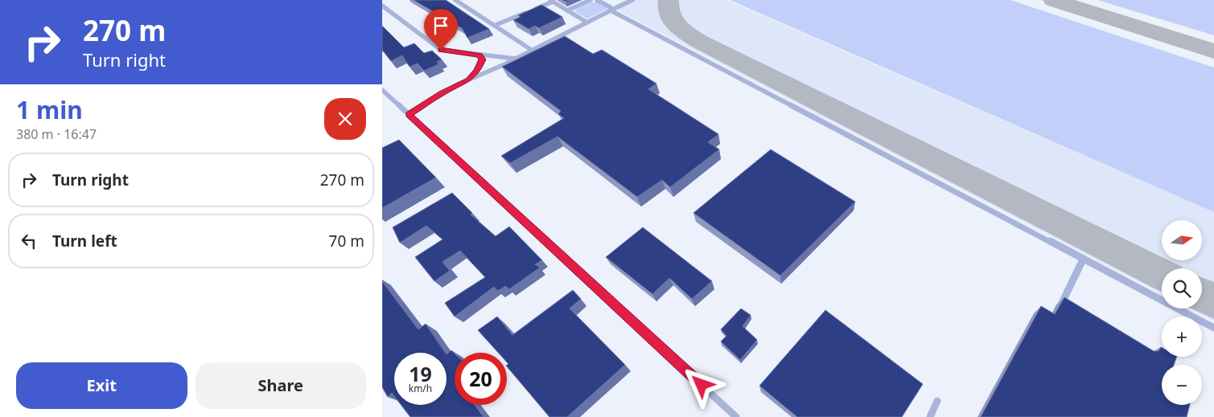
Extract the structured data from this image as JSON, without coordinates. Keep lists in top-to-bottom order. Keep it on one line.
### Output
{"north":"right","page":{"turn":["270 m","Turn right"],"heading":["1 min","380 m · 16:47"],"list":[{"name":"Turn right","value":"270 m"},{"name":"Turn left","value":"70 m"}],"map_buttons":["+","−"],"speed":"19 km/h","limit":"20","buttons":["Exit","Share"]}}
